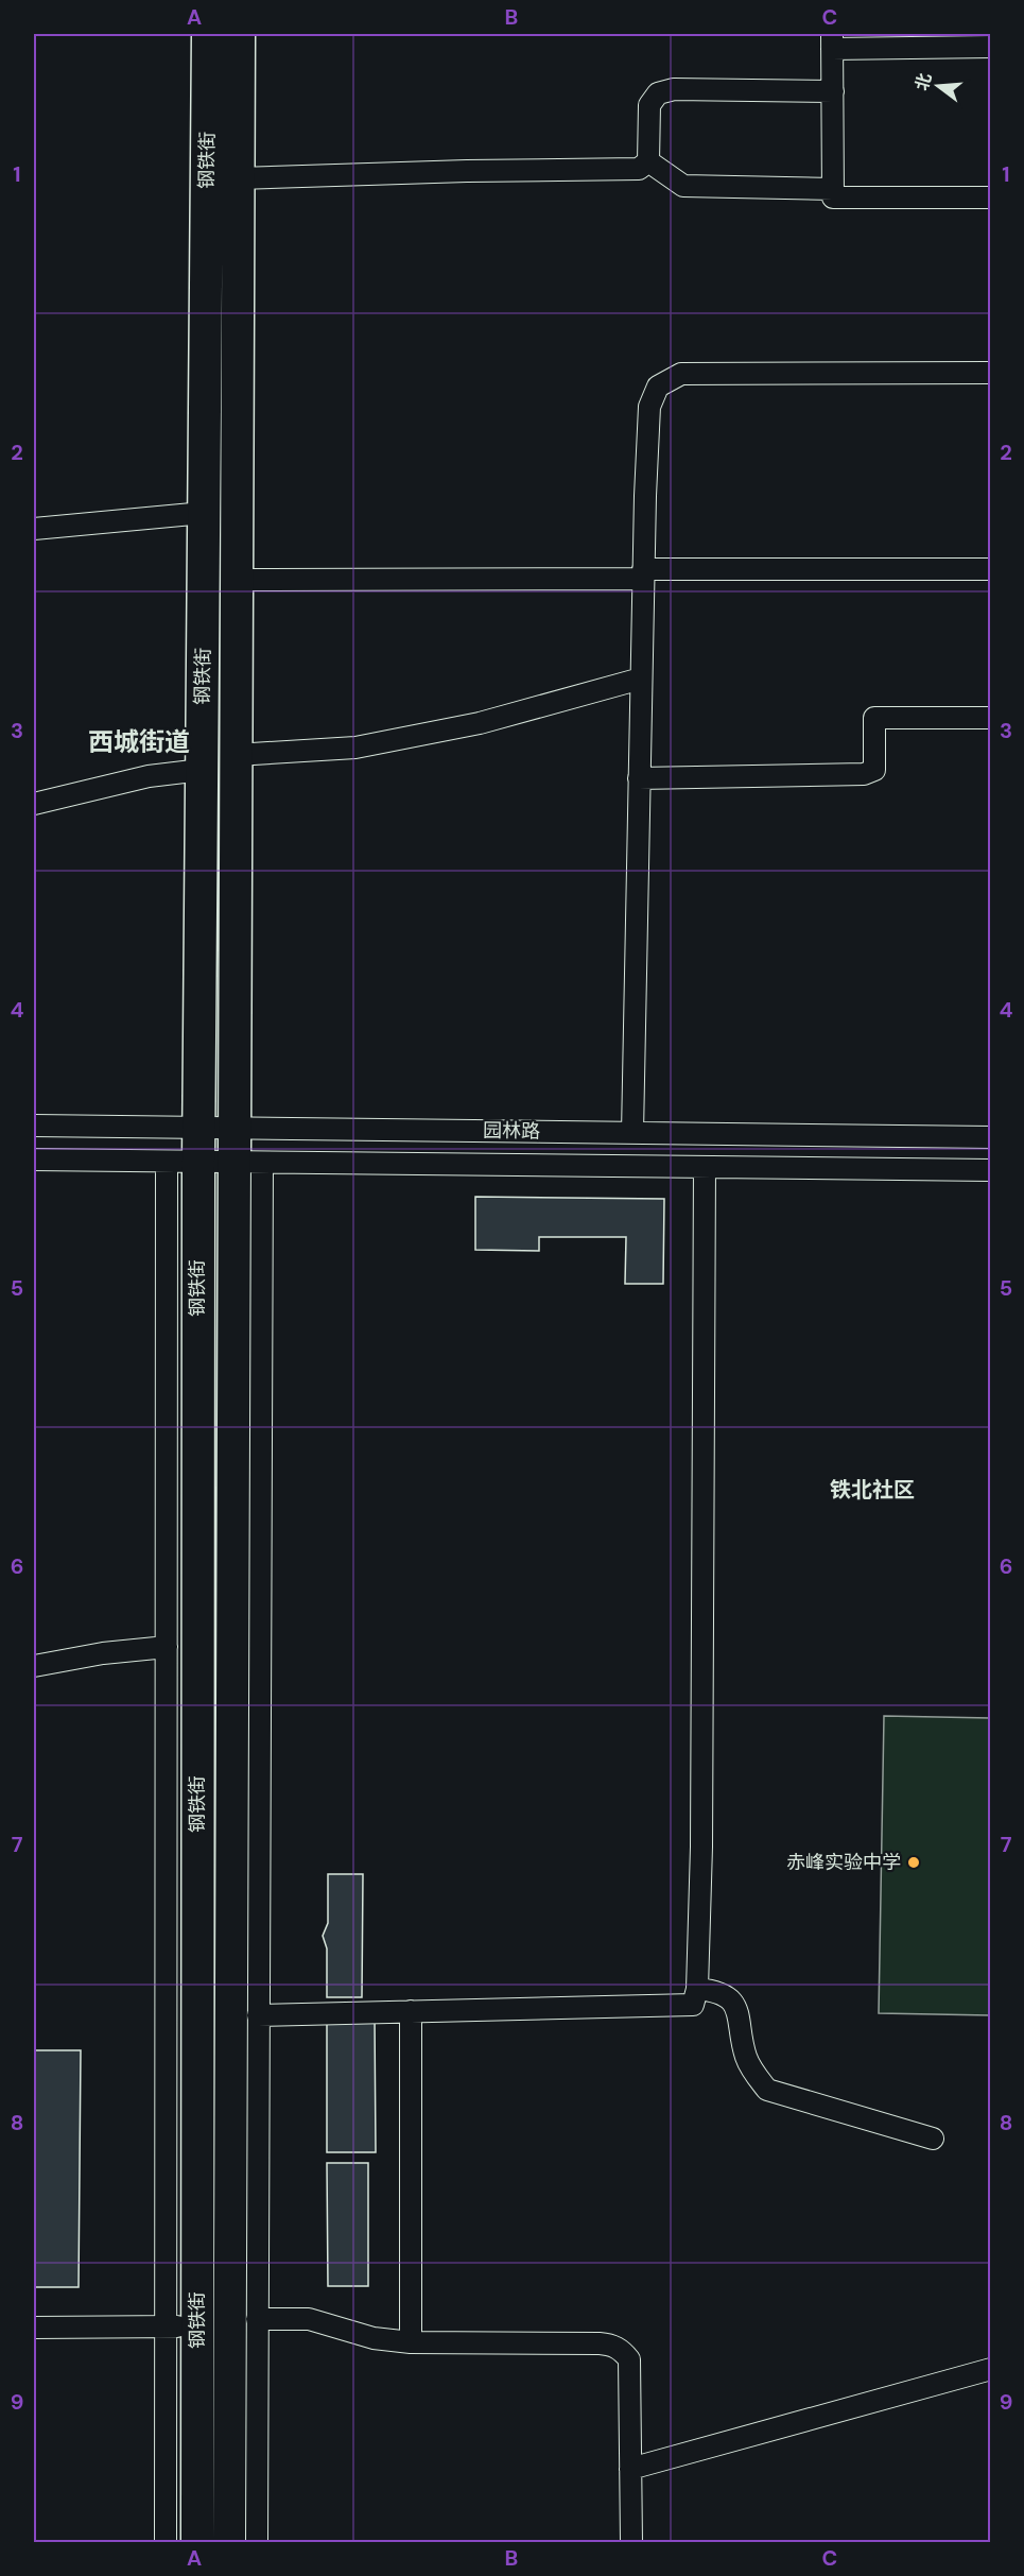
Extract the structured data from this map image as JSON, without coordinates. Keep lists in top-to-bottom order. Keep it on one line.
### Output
{"streets":{"highway":["钢铁街"],"street":["园林路"]},"crossings":[["钢铁街","园林路"]],"districts":["西城街道","铁北社区"],"places":["赤峰实验中学"],"north":"left","grid":{"columns":["A","B","C"],"rows":["1","2","3","4","5","6","7","8","9"]}}
